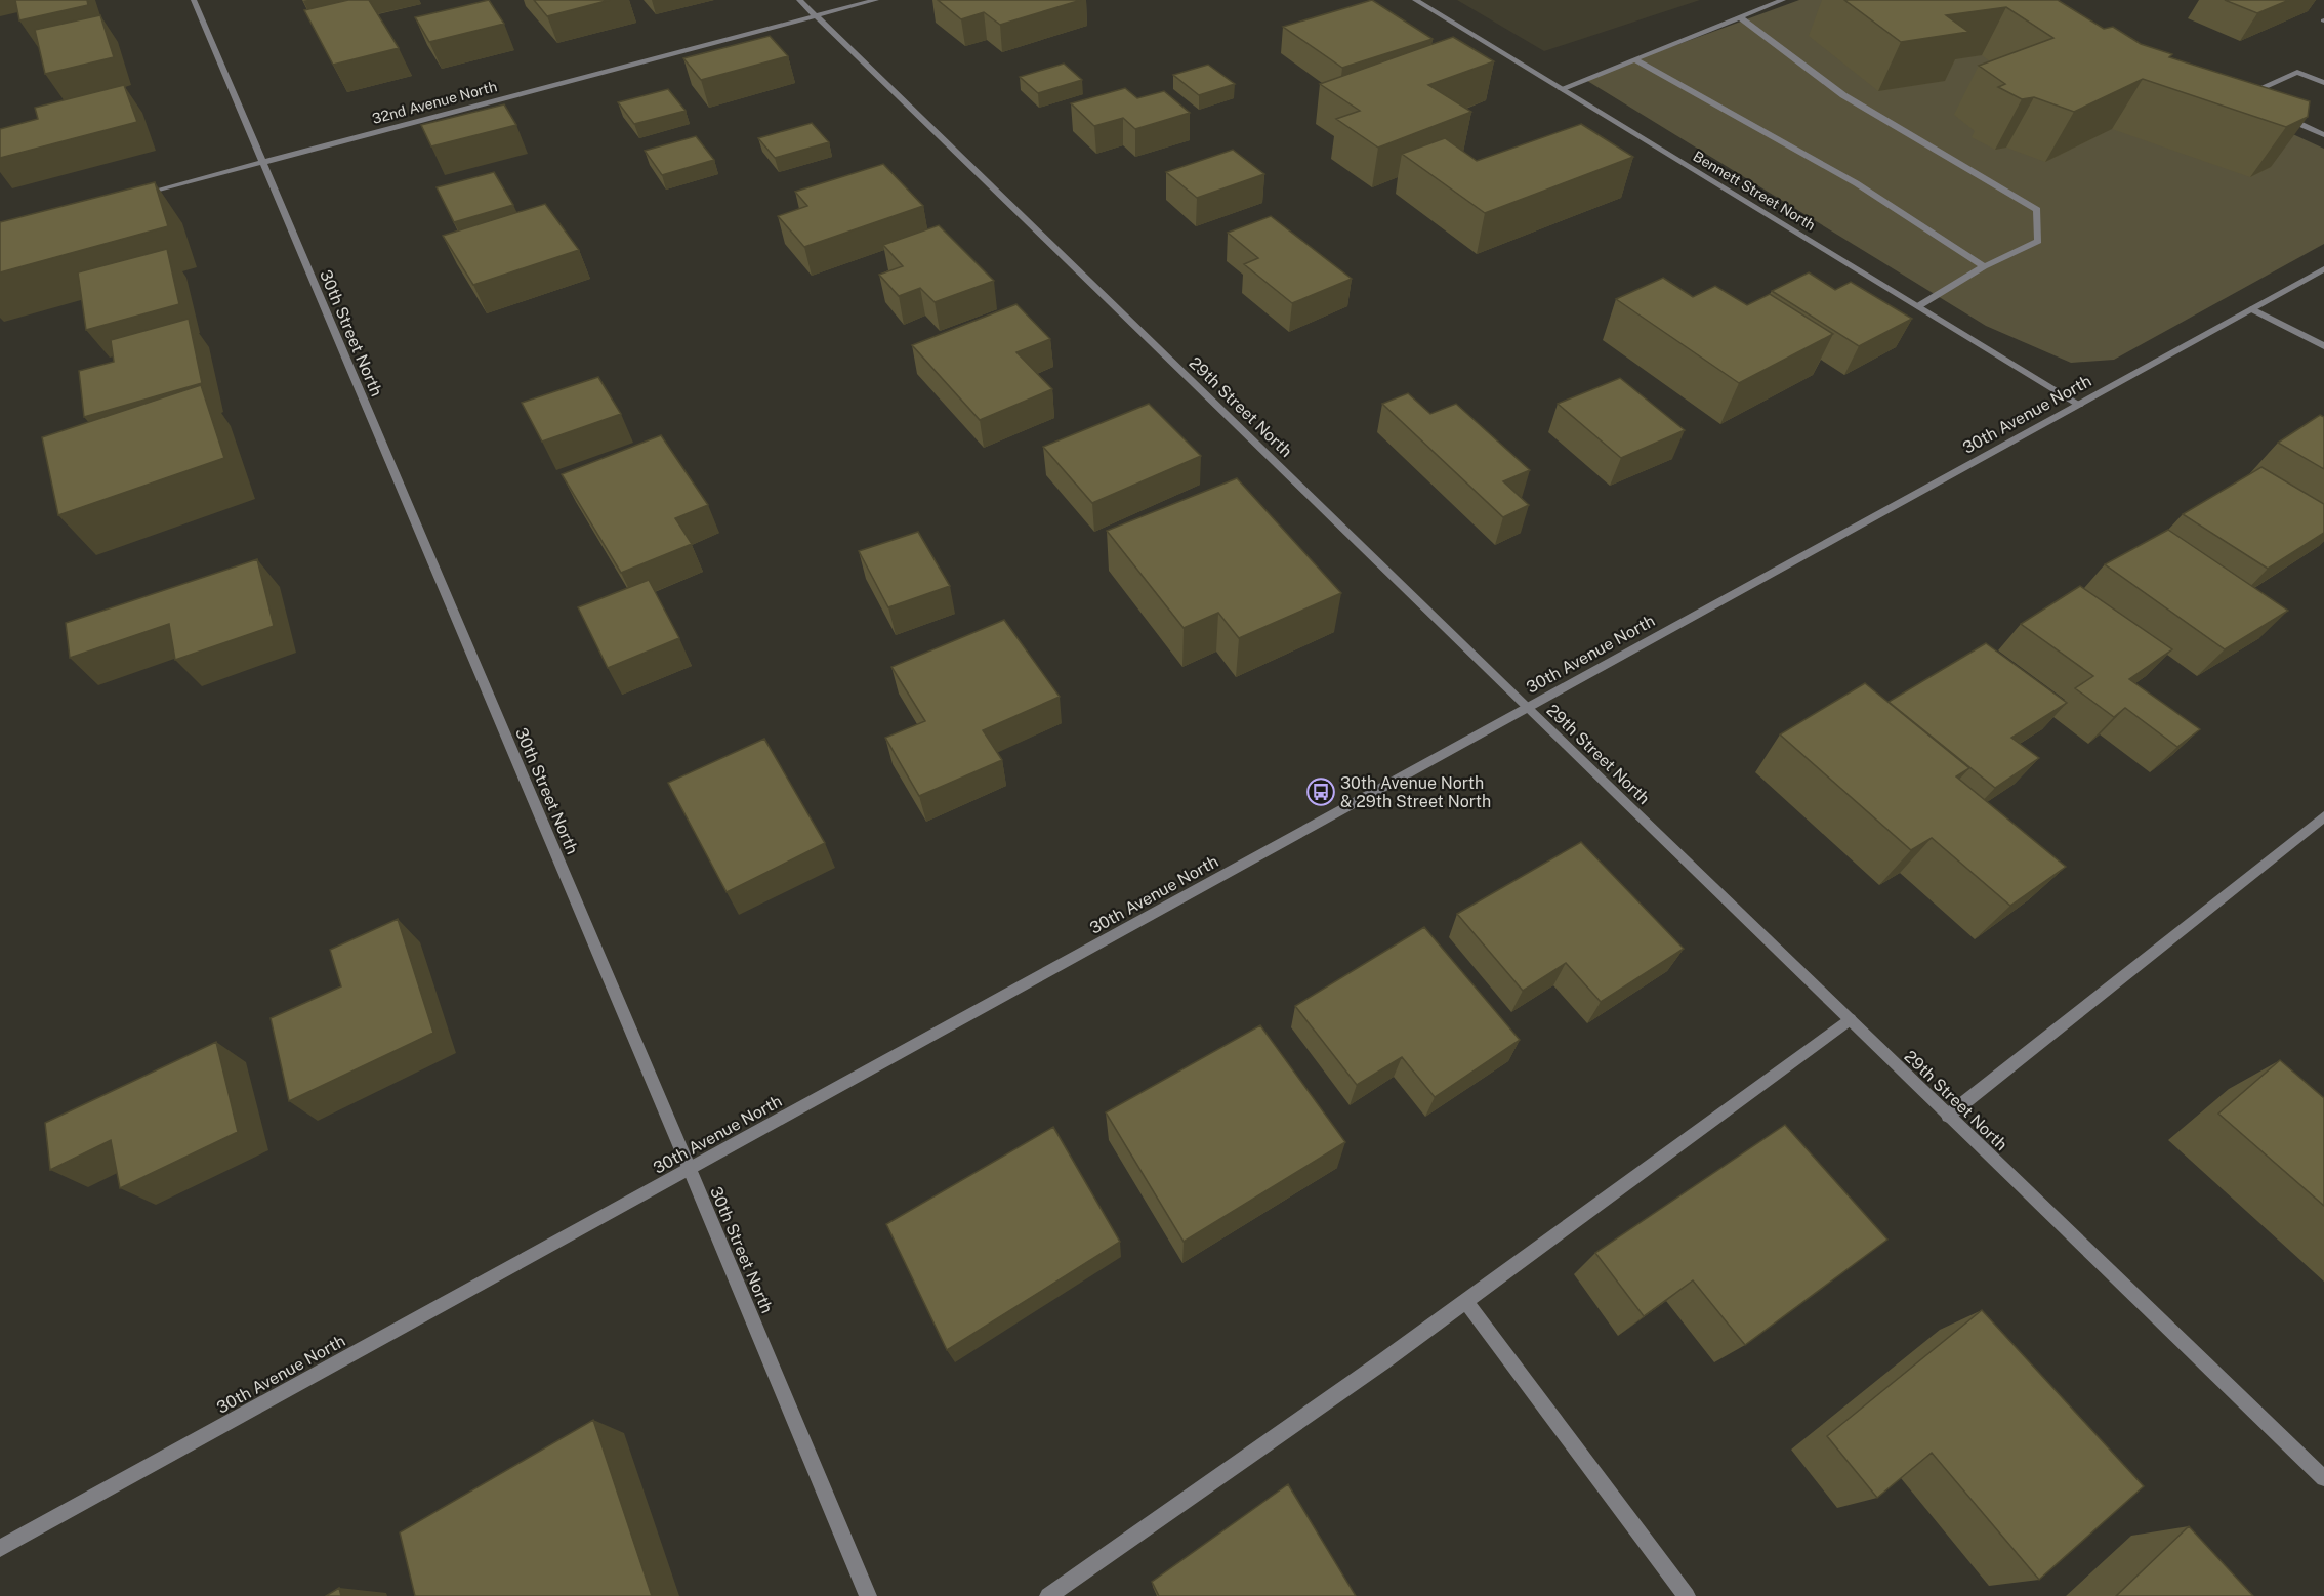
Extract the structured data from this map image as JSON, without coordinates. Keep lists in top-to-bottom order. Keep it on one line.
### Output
{"streets":{"street":["32nd Avenue North","Bennett Street North","30th Street North","29th Street North","30th Avenue North"]},"crossings":[["32nd Avenue North","30th Street North"],["32nd Avenue North","29th Street North"],["Bennett Street North","30th Avenue North"],["30th Street North","30th Avenue North"],["29th Street North","30th Avenue North"]],"places":{"bus stop":["30th Avenue North & 29th Street North"]}}
